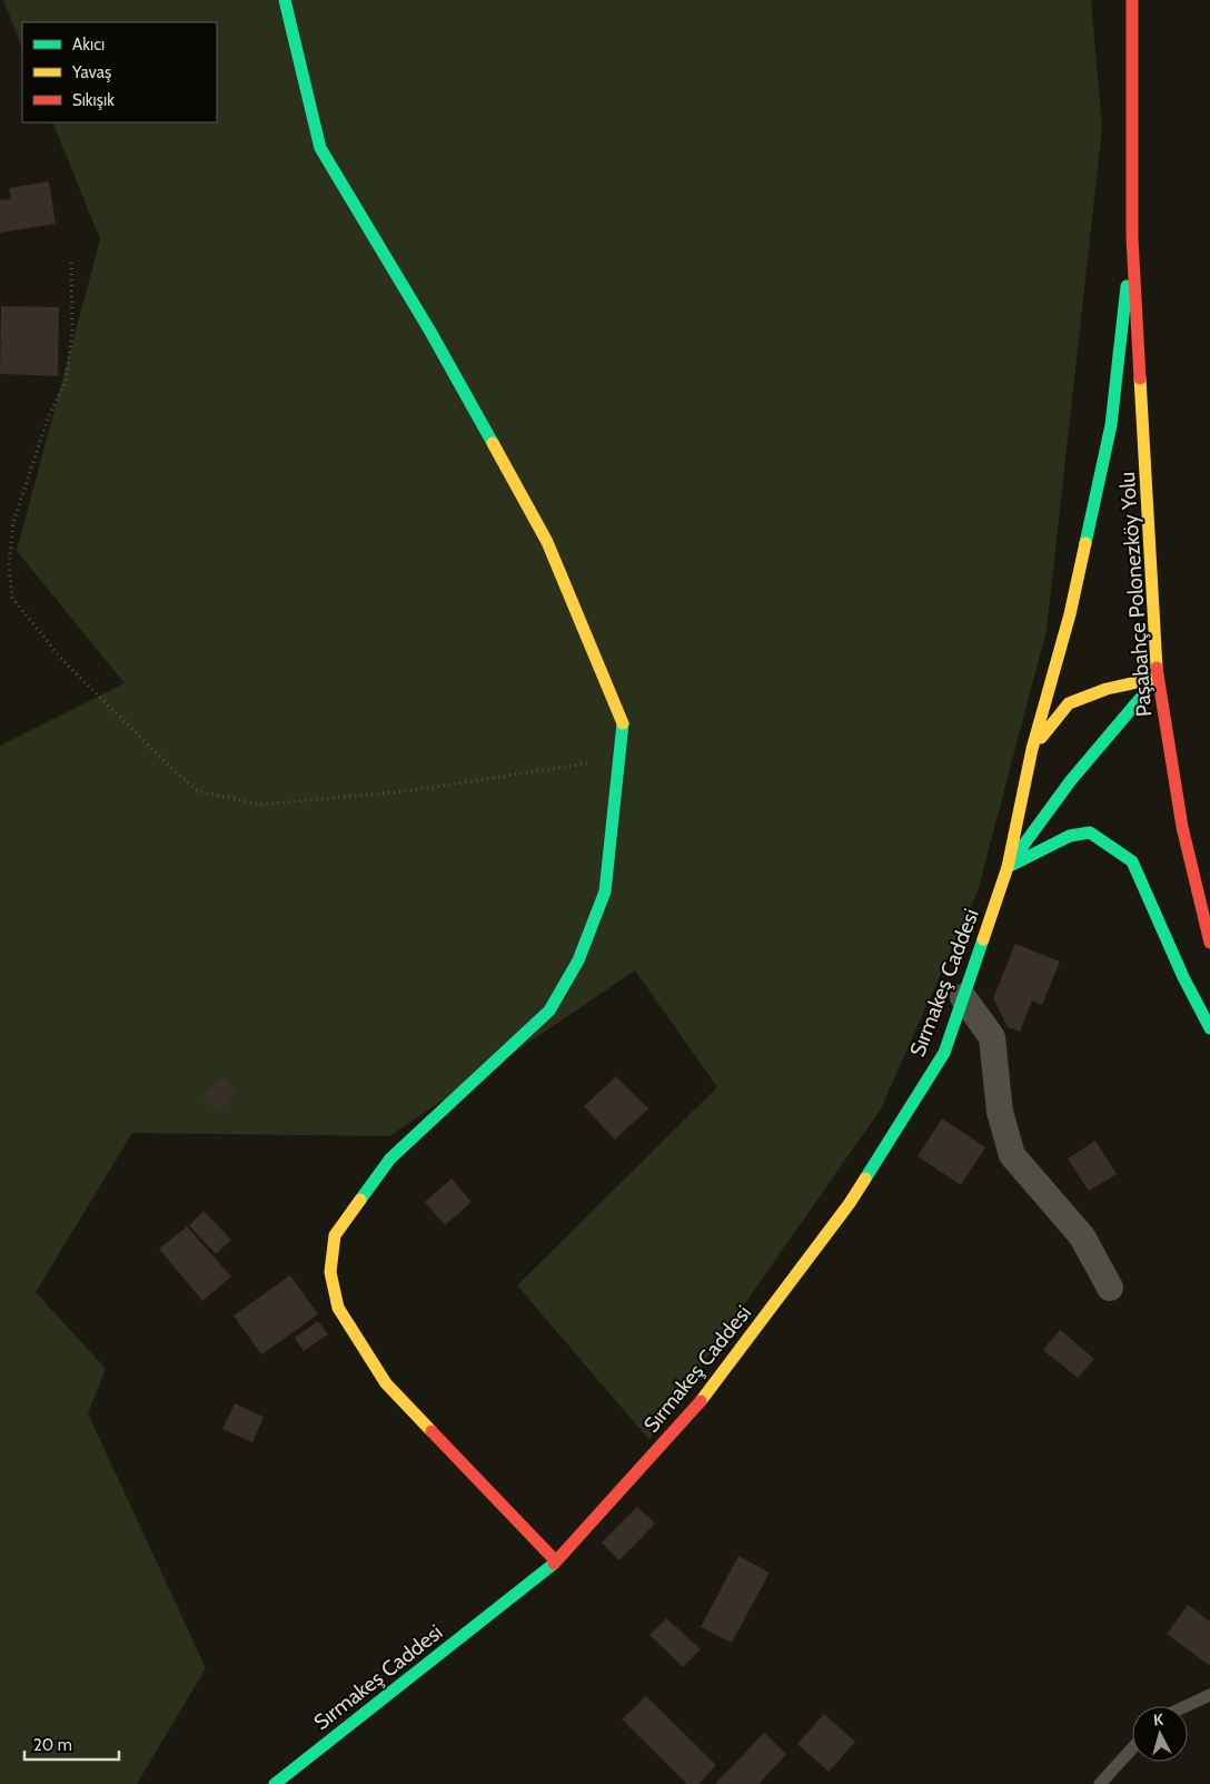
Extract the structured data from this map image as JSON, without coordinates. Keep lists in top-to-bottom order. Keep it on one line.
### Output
{"streets":{"main road":["Paşabahçe Polonezköy Yolu","Sırmakeş Caddesi"]},"legend":["Akıcı","Yavaş","Sıkışık"],"scale_bar":"20 m","north":"top"}
